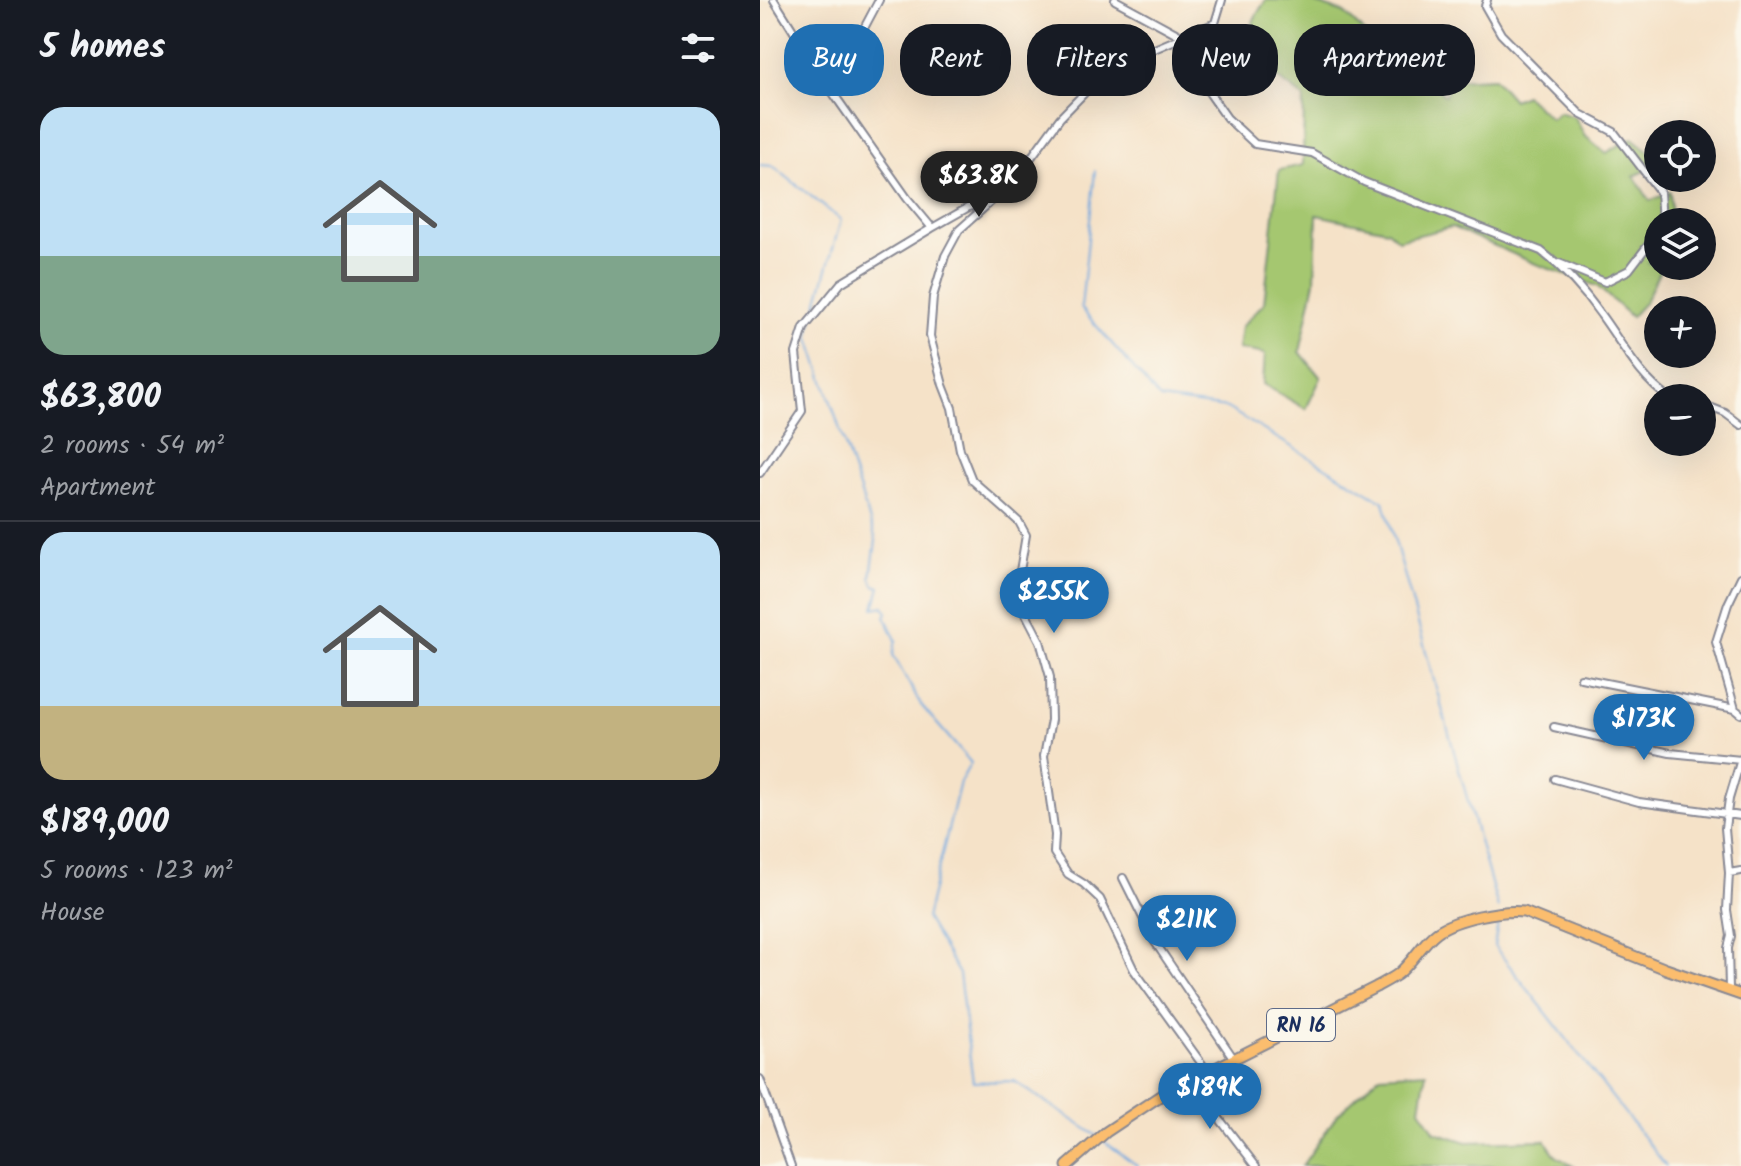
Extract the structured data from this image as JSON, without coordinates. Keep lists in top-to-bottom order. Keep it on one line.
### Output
{"streets":{"main road":["RN 16"]},"page":{"heading":"5 homes","chip":["Buy","Rent","Filters","New","Apartment"],"list":[{"name":"$63,800","note":"2 rooms · 54 m² · Apartment"},{"name":"$189,000","note":"5 rooms · 123 m² · House"}],"map_buttons":["+","−"],"price":["$63.8K","$255K","$173K","$211K","$189K"]}}
